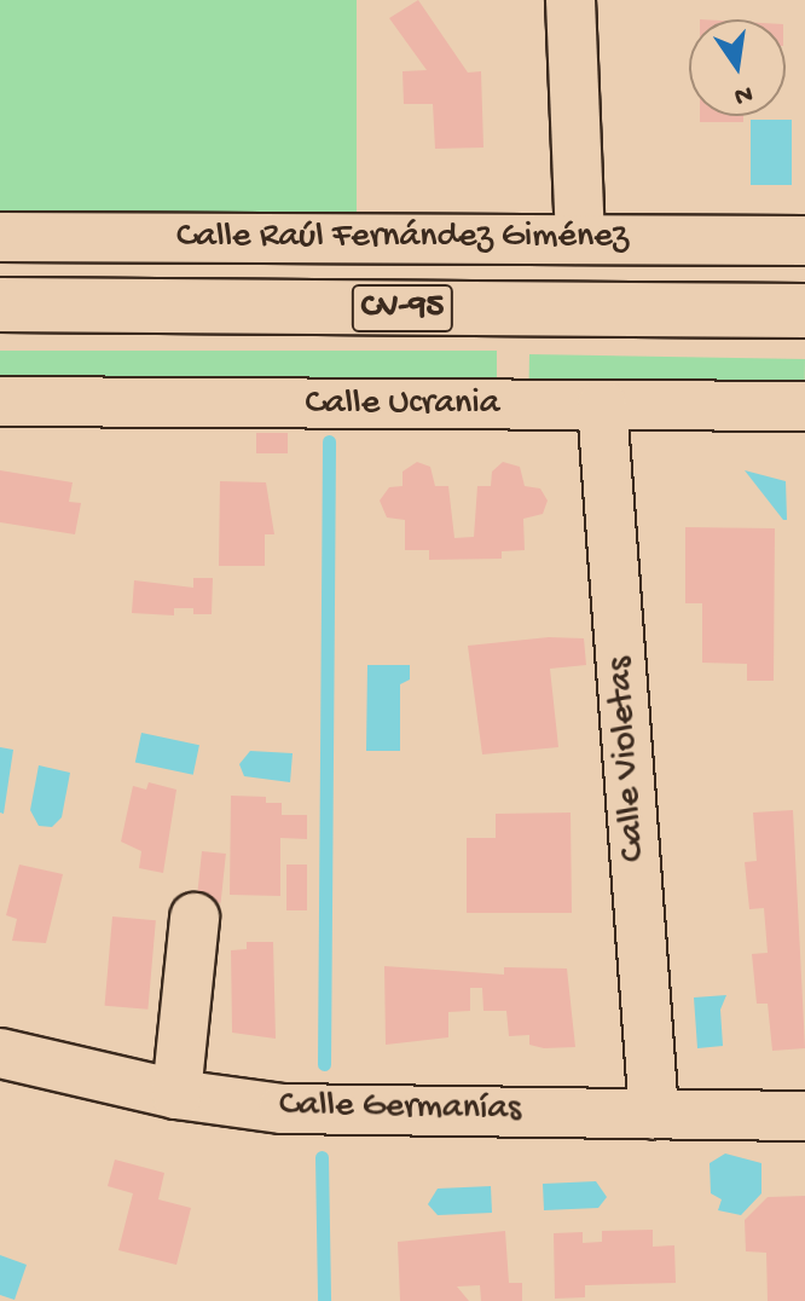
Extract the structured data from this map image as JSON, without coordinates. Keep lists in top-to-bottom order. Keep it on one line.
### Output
{"streets":{"main road":["CV-95"],"street":["Calle Raúl Fernández Giménez","Calle Ucrania","Calle Violetas","Calle Germanías"]},"crossings":[["Calle Ucrania","Calle Violetas"],["Calle Violetas","Calle Germanías"]],"north":"bottom"}
